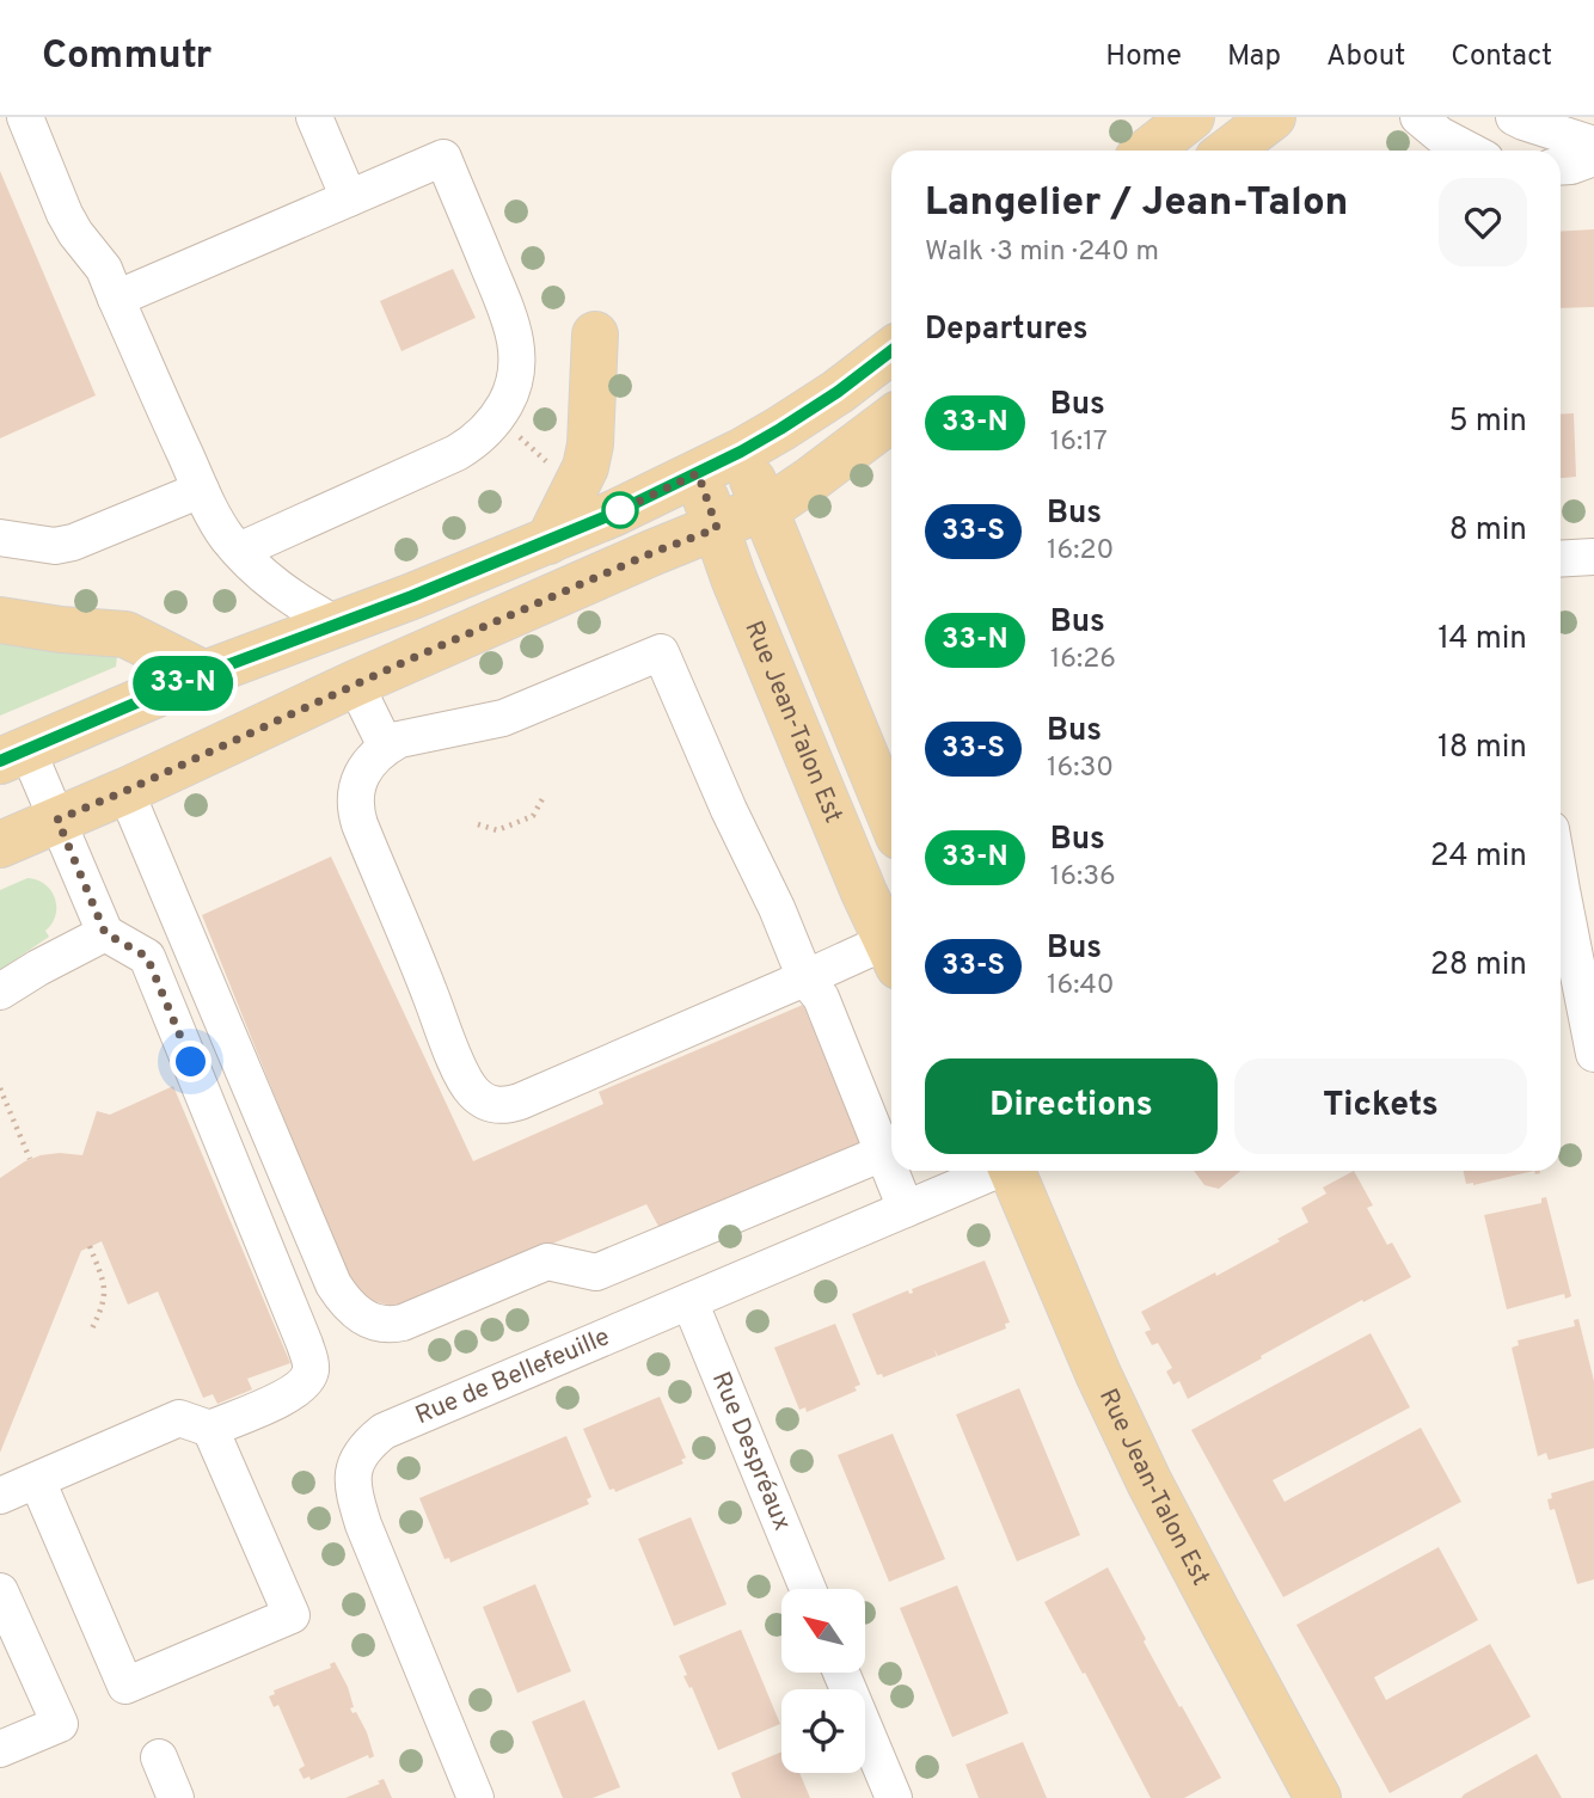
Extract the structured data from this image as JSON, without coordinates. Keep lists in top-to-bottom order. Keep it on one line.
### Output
{"streets":{"main road":["Rue Jean-Talon Est"],"street":["Rue de Bellefeuille","Rue Despréaux"]},"crossings":[["Rue de Bellefeuille","Rue Despréaux"]],"lines":["bus line 33-N"],"north":"top left","page":{"header":"Commutr","nav":["Home","Map","About","Contact"],"on_map":"33-N","heading":[["Langelier / Jean-Talon","Walk · 3 min · 240 m"],"Departures"],"list":[{"mark":"33-N","name":"Bus","note":"16:17","value":"5 min"},{"mark":"33-S","name":"Bus","note":"16:20","value":"8 min"},{"mark":"33-N","name":"Bus","note":"16:26","value":"14 min"},{"mark":"33-S","name":"Bus","note":"16:30","value":"18 min"},{"mark":"33-N","name":"Bus","note":"16:36","value":"24 min"},{"mark":"33-S","name":"Bus","note":"16:40","value":"28 min"}],"buttons":["Directions","Tickets"]}}
